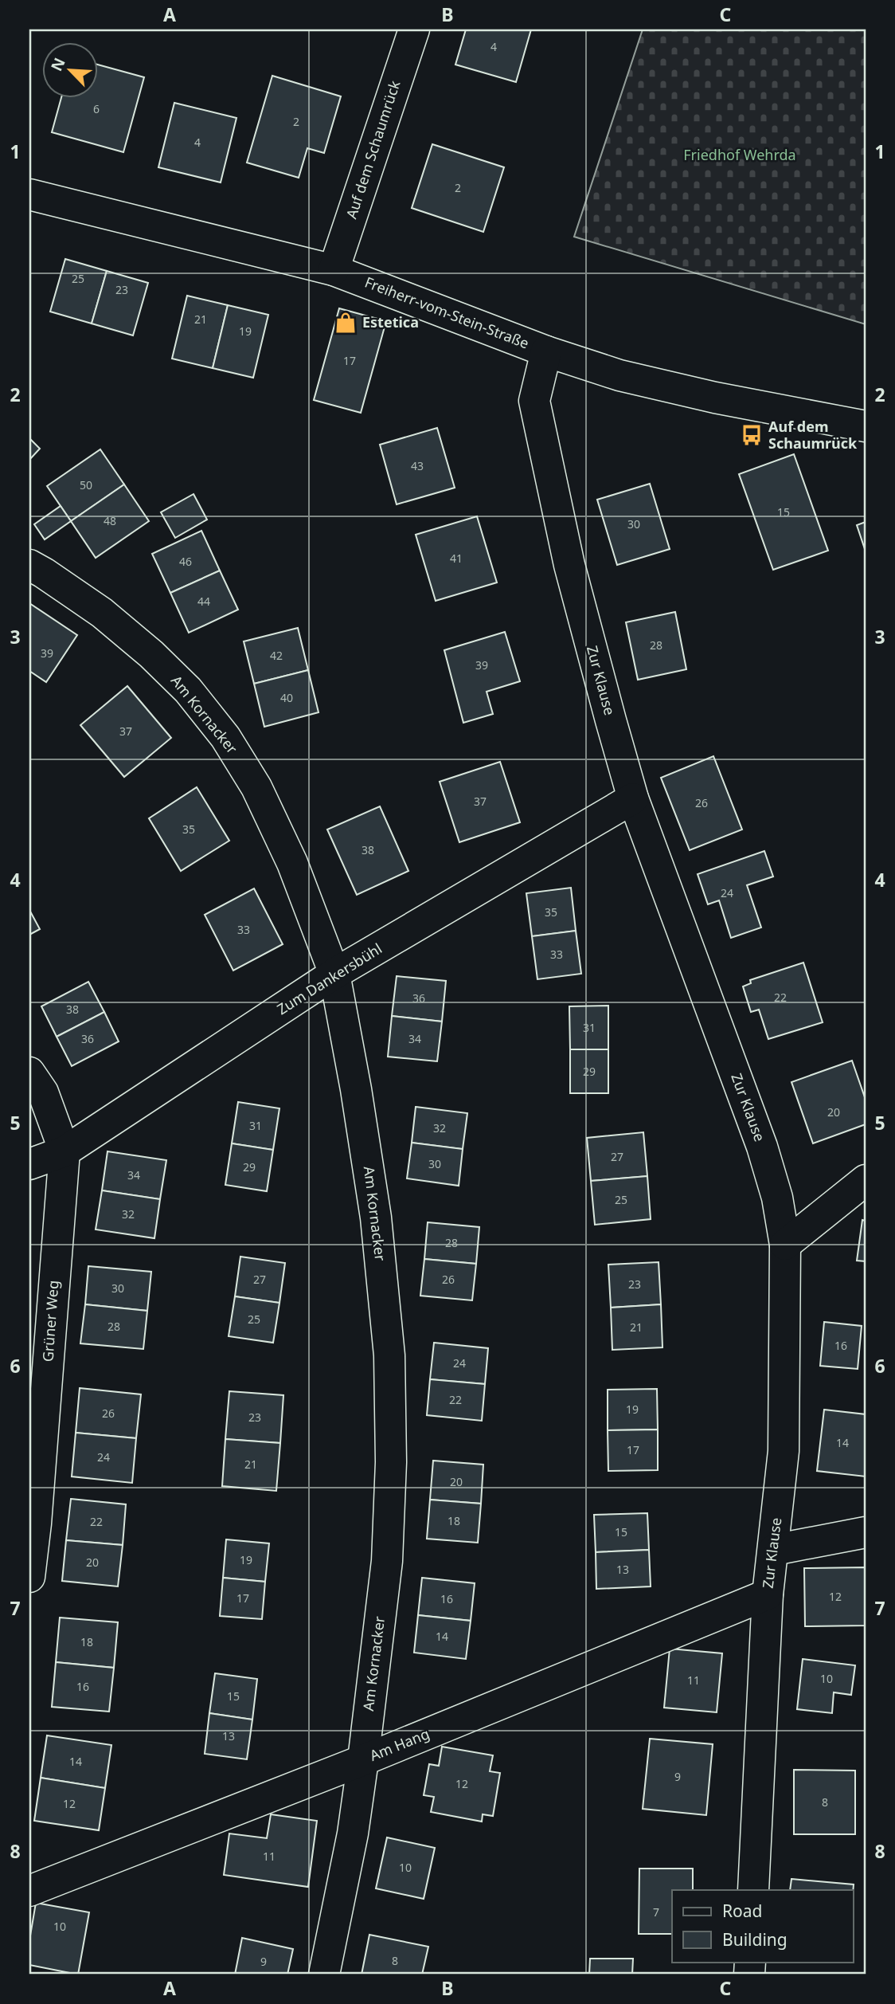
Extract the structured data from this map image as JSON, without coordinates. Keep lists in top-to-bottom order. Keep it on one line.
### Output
{"streets":{"street":["Auf dem Schaumrück","Freiherr-vom-Stein-Straße","Zur Klause","Am Kornacker","Zum Dankersbühl","Grüner Weg","Am Hang"]},"crossings":[["Auf dem Schaumrück","Freiherr-vom-Stein-Straße"],["Freiherr-vom-Stein-Straße","Zur Klause"],["Zur Klause","Zum Dankersbühl"],["Zur Klause","Am Hang"],["Am Kornacker","Zum Dankersbühl"],["Am Kornacker","Am Hang"],["Zum Dankersbühl","Grüner Weg"]],"parks":["Friedhof Wehrda"],"places":{"shop":["Estetica"],"bus stop":["Auf dem Schaumrück"]},"house_numbers":["4","6","2","4","2","25","23","21","19","17","43","50","15","48","30","41","46","44","28","39","42","39","40","37","37","26","35","38","24","35","33","33","22","36","38","31","36","34","29","20","31","32","27","30","29","34","25","32","28","27","26","23","30","25","28","21","16","24","22","19","26","23","14","17","24","21","20","18","22","15","19","20","13","12","17","16","14","18","10","11","16","15","13","14","9","12","8","12","11","10","7","10","8","9"],"legend":["Road","Building"],"north":"top left","grid":{"columns":["A","B","C"],"rows":["1","2","3","4","5","6","7","8"]}}
